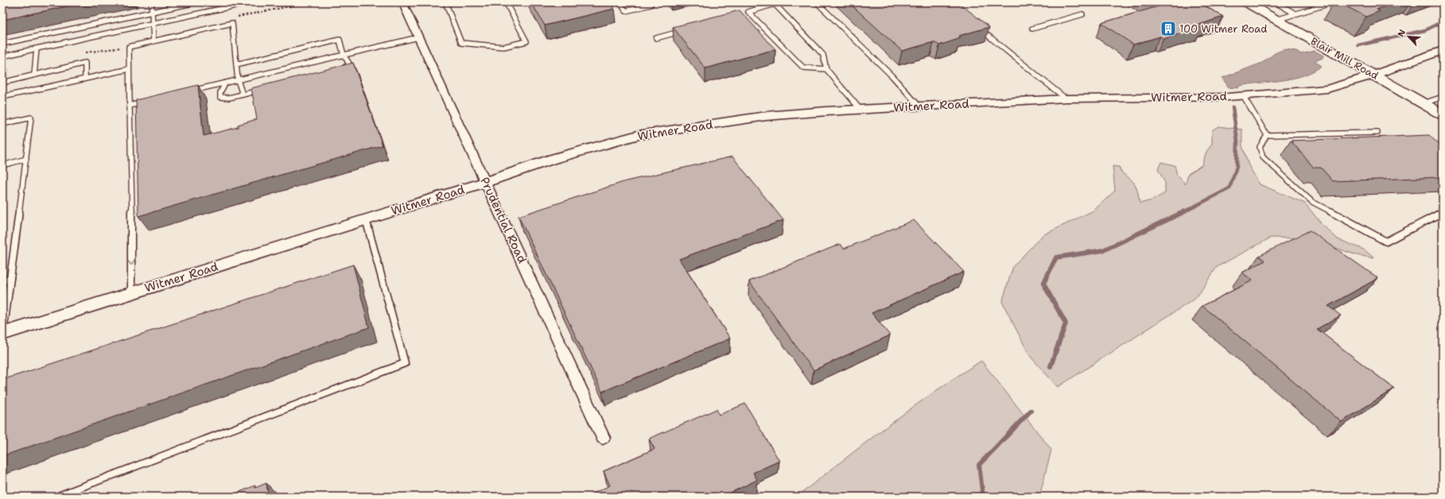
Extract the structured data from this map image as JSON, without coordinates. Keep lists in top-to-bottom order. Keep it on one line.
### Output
{"streets":{"main road":["Blair Mill Road"],"street":["Witmer Road","Prudential Road"]},"crossings":[["Blair Mill Road","Witmer Road"],["Witmer Road","Prudential Road"]],"places":{"building":["100 Witmer Road"]},"north":"top left"}
